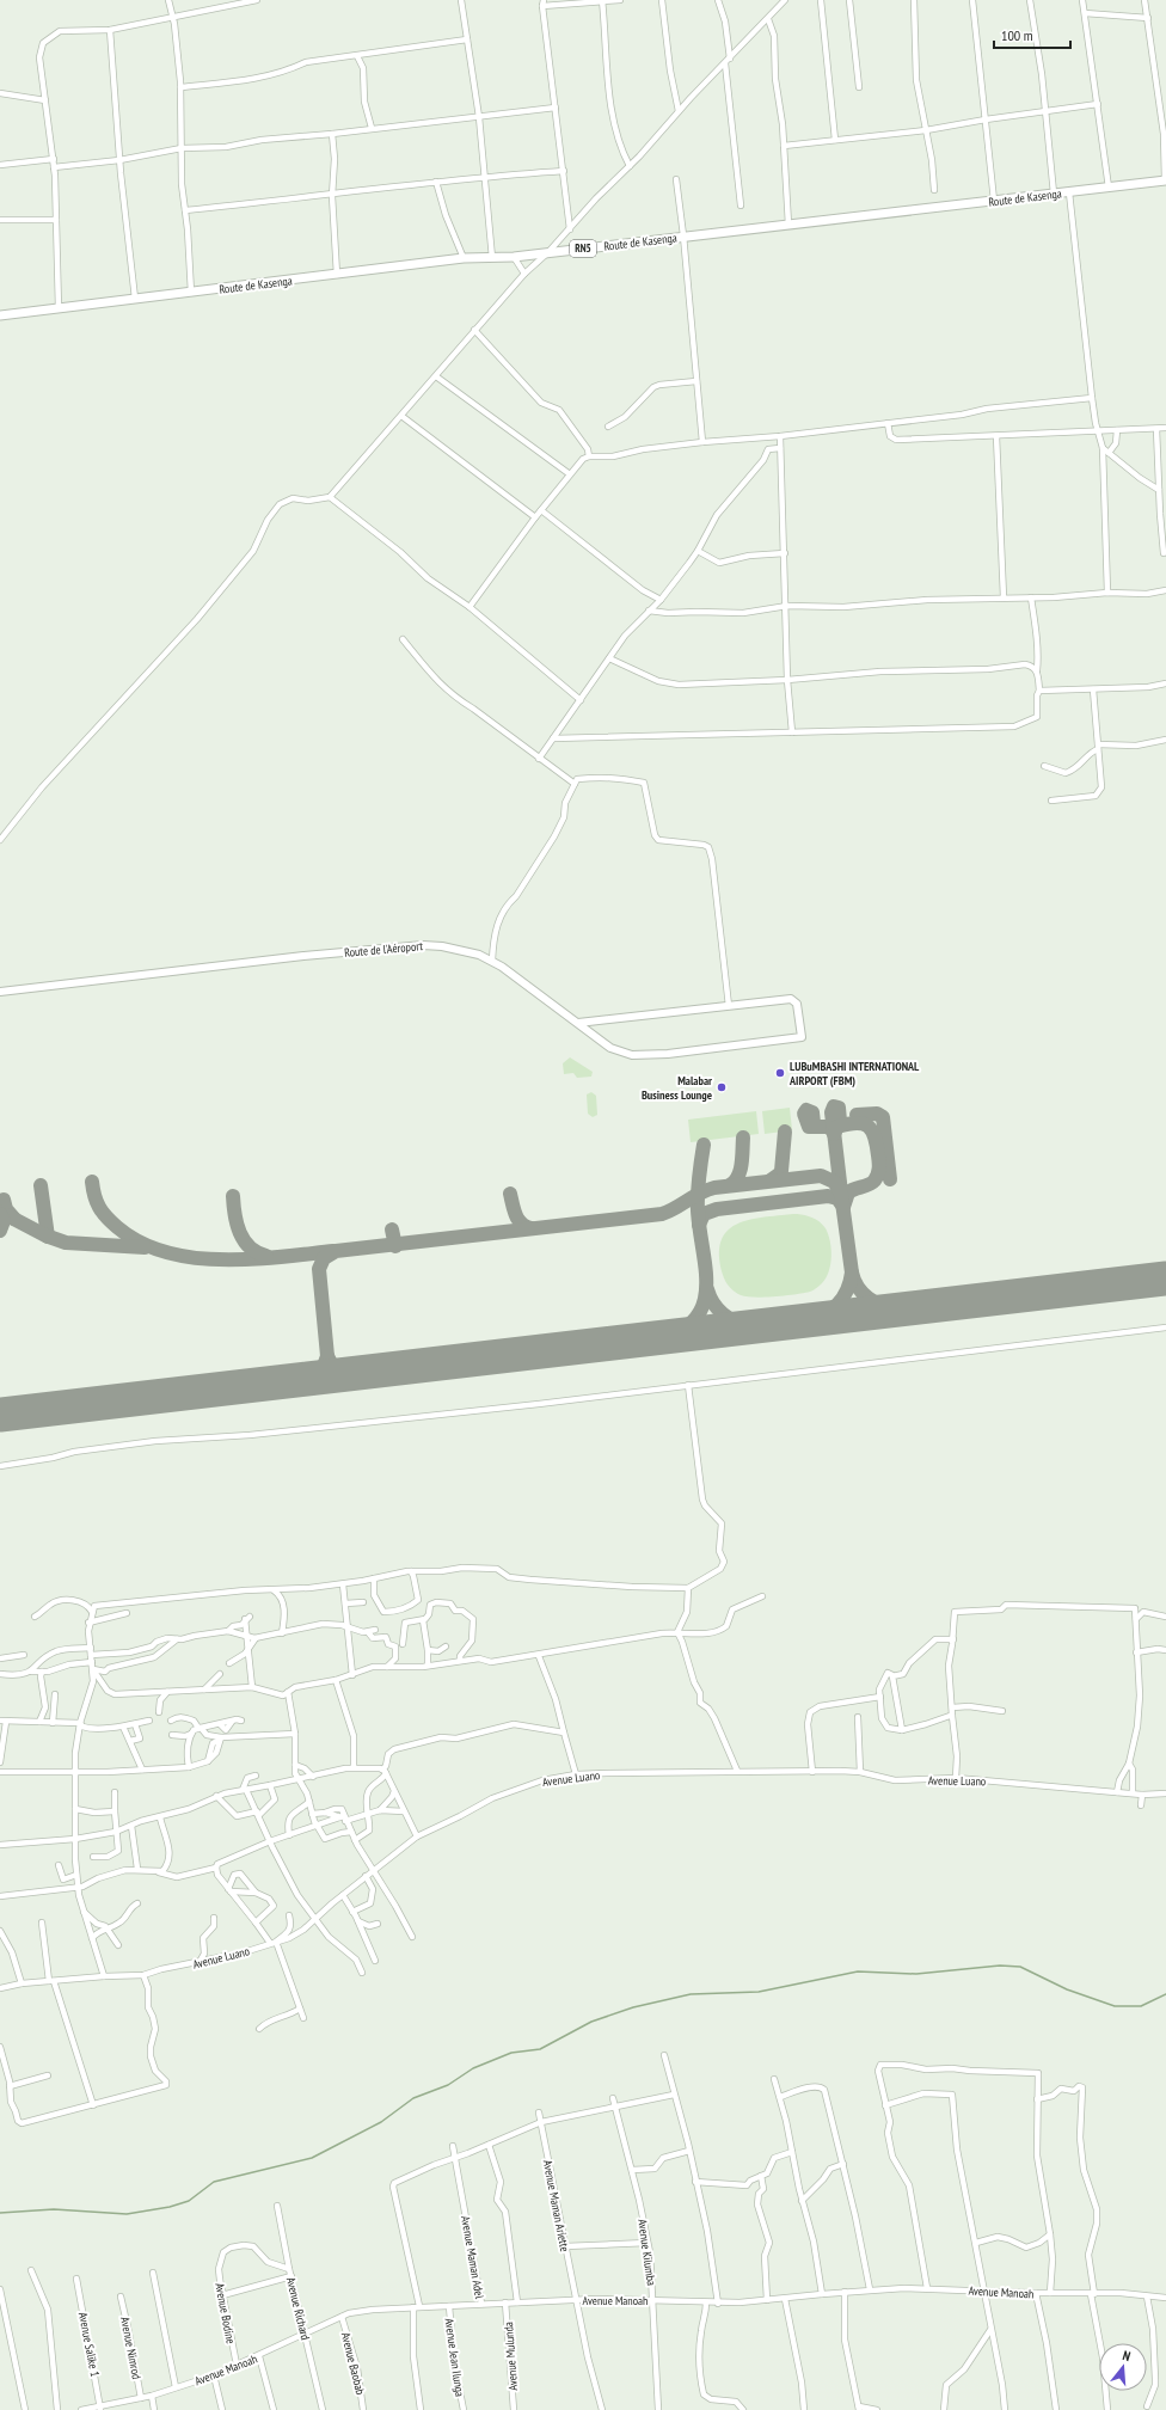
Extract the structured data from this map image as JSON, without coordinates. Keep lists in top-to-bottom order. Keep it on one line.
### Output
{"streets":{"highway":["Route de Kasenga","RN5"],"main road":["Route de l'Aéroport"],"street":["Avenue Luano","Avenue Maman Ariette","Avenue Kilumba","Avenue Maman Adel","Avenue Manoah","Avenue Richard","Avenue Bodine","Avenue Salike 1","Avenue Nimrod","Avenue Mulunda","Avenue Jean Ilunga","Avenue Baobab"]},"crossings":[["Avenue Maman Ariette","Avenue Manoah"],["Avenue Kilumba","Avenue Manoah"],["Avenue Maman Adel","Avenue Manoah"],["Avenue Manoah","Avenue Richard"],["Avenue Manoah","Avenue Bodine"],["Avenue Manoah","Avenue Salike 1"],["Avenue Manoah","Avenue Nimrod"],["Avenue Manoah","Avenue Mulunda"],["Avenue Manoah","Avenue Jean Ilunga"],["Avenue Manoah","Avenue Baobab"],["Avenue Richard","Avenue Bodine"]],"places":["LUBuMBASHI INTERNATIONAL AIRPORT (FBM)","Malabar Business Lounge"],"scale_bar":"100 m","north":"top"}
